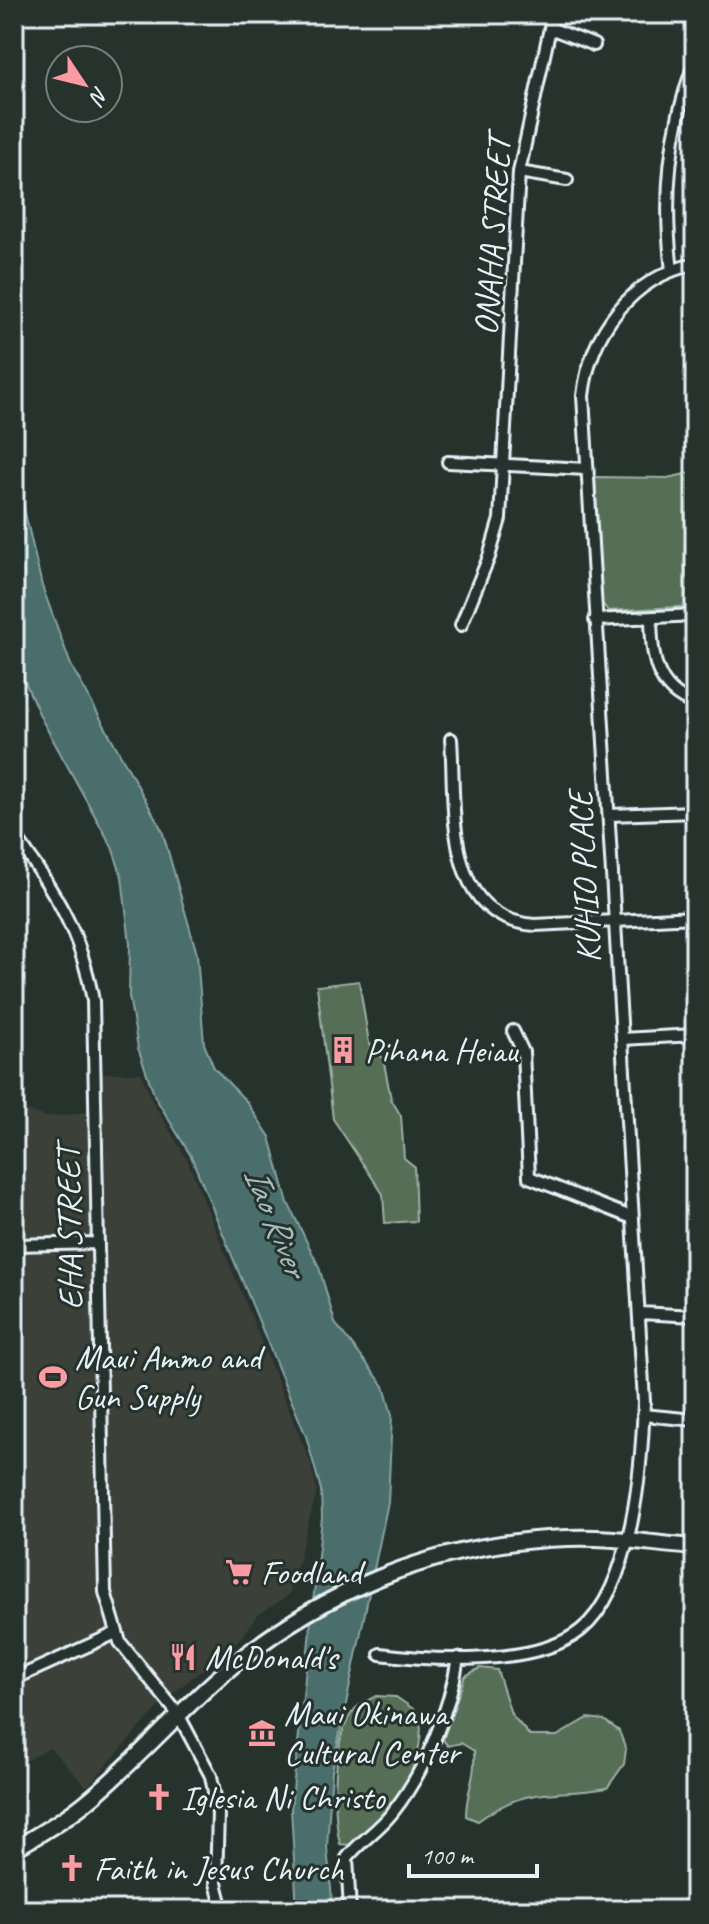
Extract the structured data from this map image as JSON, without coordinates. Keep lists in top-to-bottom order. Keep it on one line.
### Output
{"streets":{"street":["ONAHA STREET","KUHIO PLACE","EHA STREET"]},"water":["Iao River"],"places":{"building":["Pihana Heiau"],"sports":["Maui Ammo and Gun Supply"],"supermarket":["Foodland"],"restaurant":["McDonald's"],"museum":["Maui Okinawa Cultural Center"],"church":["Iglesia Ni Christo","Faith in Jesus Church"]},"scale_bar":"100 m","north":"bottom right"}
